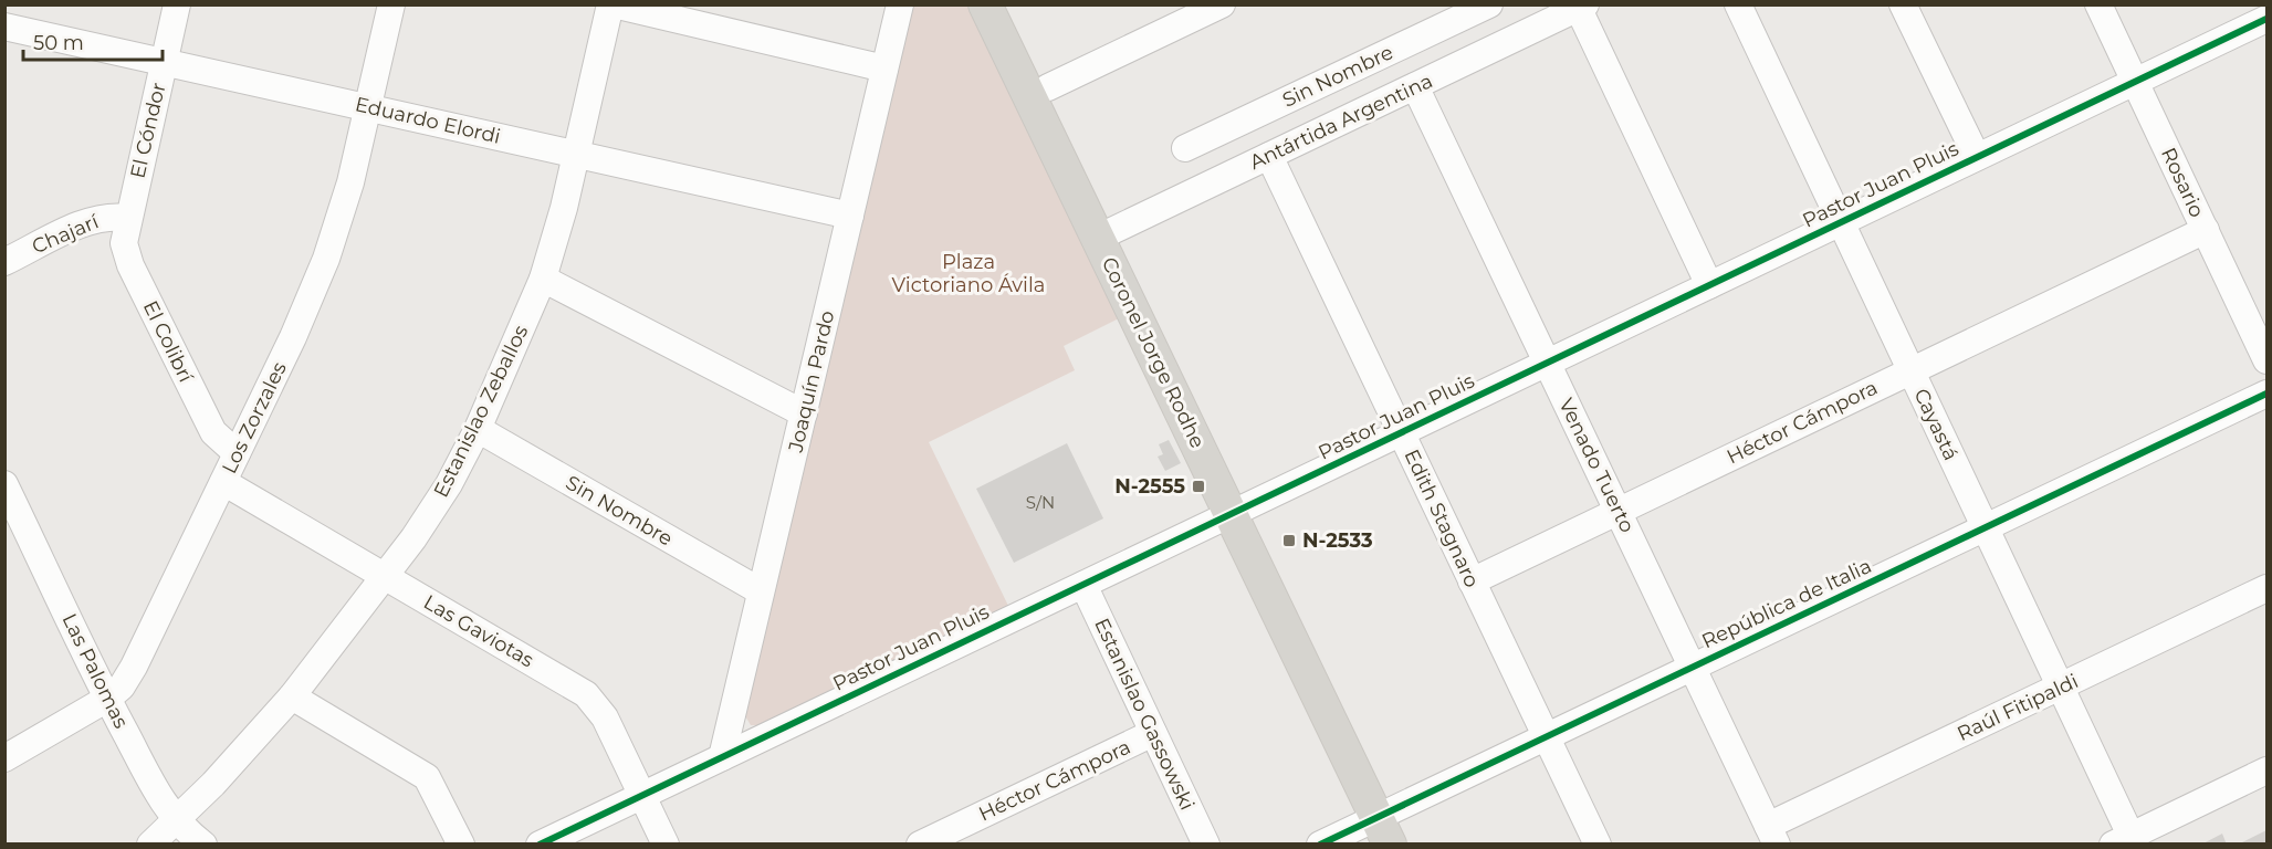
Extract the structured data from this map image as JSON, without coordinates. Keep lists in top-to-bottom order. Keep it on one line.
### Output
{"streets":{"main road":["Coronel Jorge Rodhe"],"street":["Sin Nombre","Eduardo Elordi","Antártida Argentina","El Cóndor","Rosario","Pastor Juan Pluis","Chajarí","El Colibrí","Joaquín Pardo","Estanislao Zeballos","Los Zorzales","Héctor Cámpora","Cayastá","Venado Tuerto","Edith Stagnaro","República de Italia","Las Gaviotas","Las Palomas","Raúl Fitipaldi","Estanislao Gassowski"]},"crossings":[["Sin Nombre","Joaquín Pardo"],["Sin Nombre","Estanislao Zeballos"],["Eduardo Elordi","El Cóndor"],["Eduardo Elordi","Joaquín Pardo"],["Eduardo Elordi","Estanislao Zeballos"],["Eduardo Elordi","Los Zorzales"],["Antártida Argentina","Coronel Jorge Rodhe"],["Antártida Argentina","Venado Tuerto"],["Antártida Argentina","Edith Stagnaro"],["El Cóndor","Chajarí"],["El Cóndor","El Colibrí"],["Rosario","Pastor Juan Pluis"],["Rosario","Héctor Cámpora"],["Pastor Juan Pluis","Coronel Jorge Rodhe"],["Pastor Juan Pluis","Joaquín Pardo"],["Pastor Juan Pluis","Cayastá"],["Pastor Juan Pluis","Venado Tuerto"],["Pastor Juan Pluis","Edith Stagnaro"],["Pastor Juan Pluis","Las Gaviotas"],["Pastor Juan Pluis","Estanislao Gassowski"],["Chajarí","El Colibrí"],["El Colibrí","Los Zorzales"],["Coronel Jorge Rodhe","República de Italia"],["Estanislao Zeballos","Las Gaviotas"],["Estanislao Zeballos","Las Palomas"],["Los Zorzales","Las Gaviotas"],["Los Zorzales","Las Palomas"],["Héctor Cámpora","Cayastá"],["Héctor Cámpora","Venado Tuerto"],["Héctor Cámpora","Edith Stagnaro"],["Héctor Cámpora","Estanislao Gassowski"],["Cayastá","República de Italia"],["Cayastá","Raúl Fitipaldi"],["Venado Tuerto","República de Italia"],["Venado Tuerto","Raúl Fitipaldi"],["Edith Stagnaro","República de Italia"]],"parks":["Plaza Victoriano Ávila"],"places":{"transit":["N-2555","N-2533"]},"house_numbers":["S/N"],"scale_bar":"50 m"}
